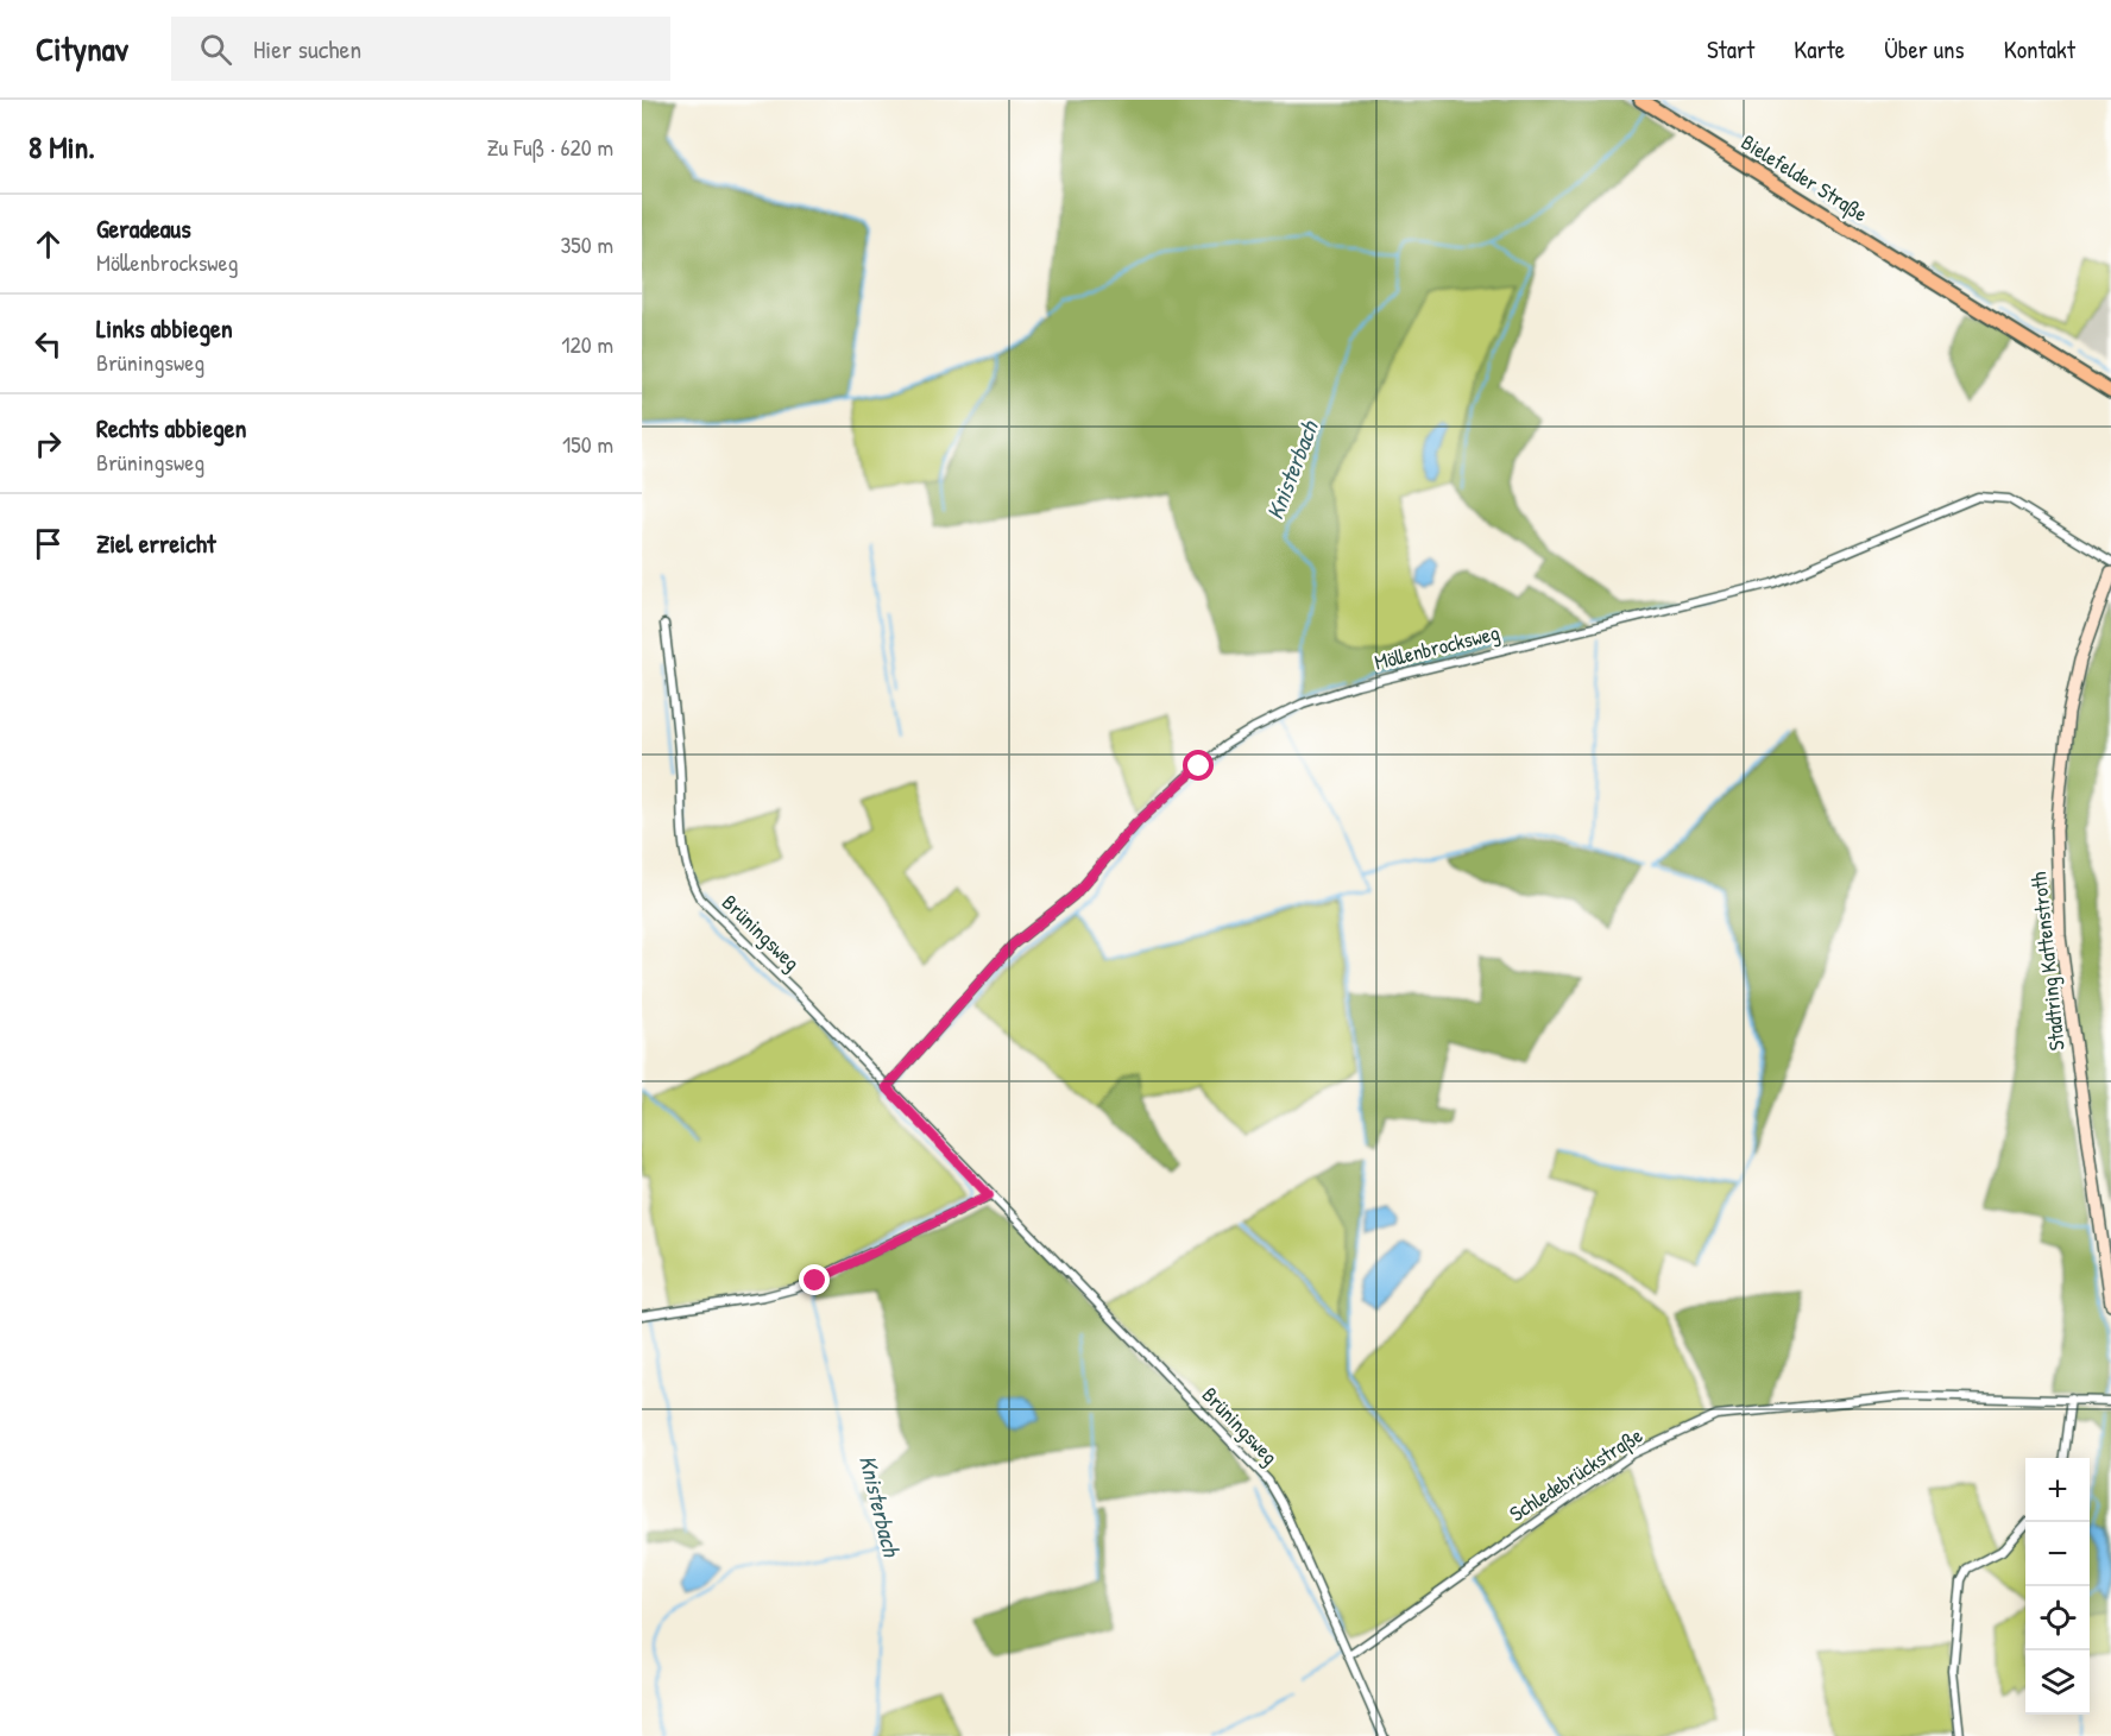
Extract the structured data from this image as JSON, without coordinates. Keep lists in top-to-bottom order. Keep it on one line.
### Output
{"streets":{"main road":["Bielefelder Straße","Stadtring Kattenstroth"],"street":["Möllenbrocksweg","Brüningsweg","Schledebrückstraße"]},"crossings":[["Möllenbrocksweg","Brüningsweg"],["Brüningsweg","Schledebrückstraße"]],"water":["Knisterbach"],"page":{"header":"Citynav","search":"Hier suchen","nav":["Start","Karte","Über uns","Kontakt"],"heading":["8 Min.","Zu Fuß · 620 m"],"list":[["Geradeaus","Möllenbrocksweg","350 m"],["Links abbiegen","Brüningsweg","120 m"],["Rechts abbiegen","Brüningsweg","150 m"],"Ziel erreicht"],"map_buttons":["+","−"]}}
